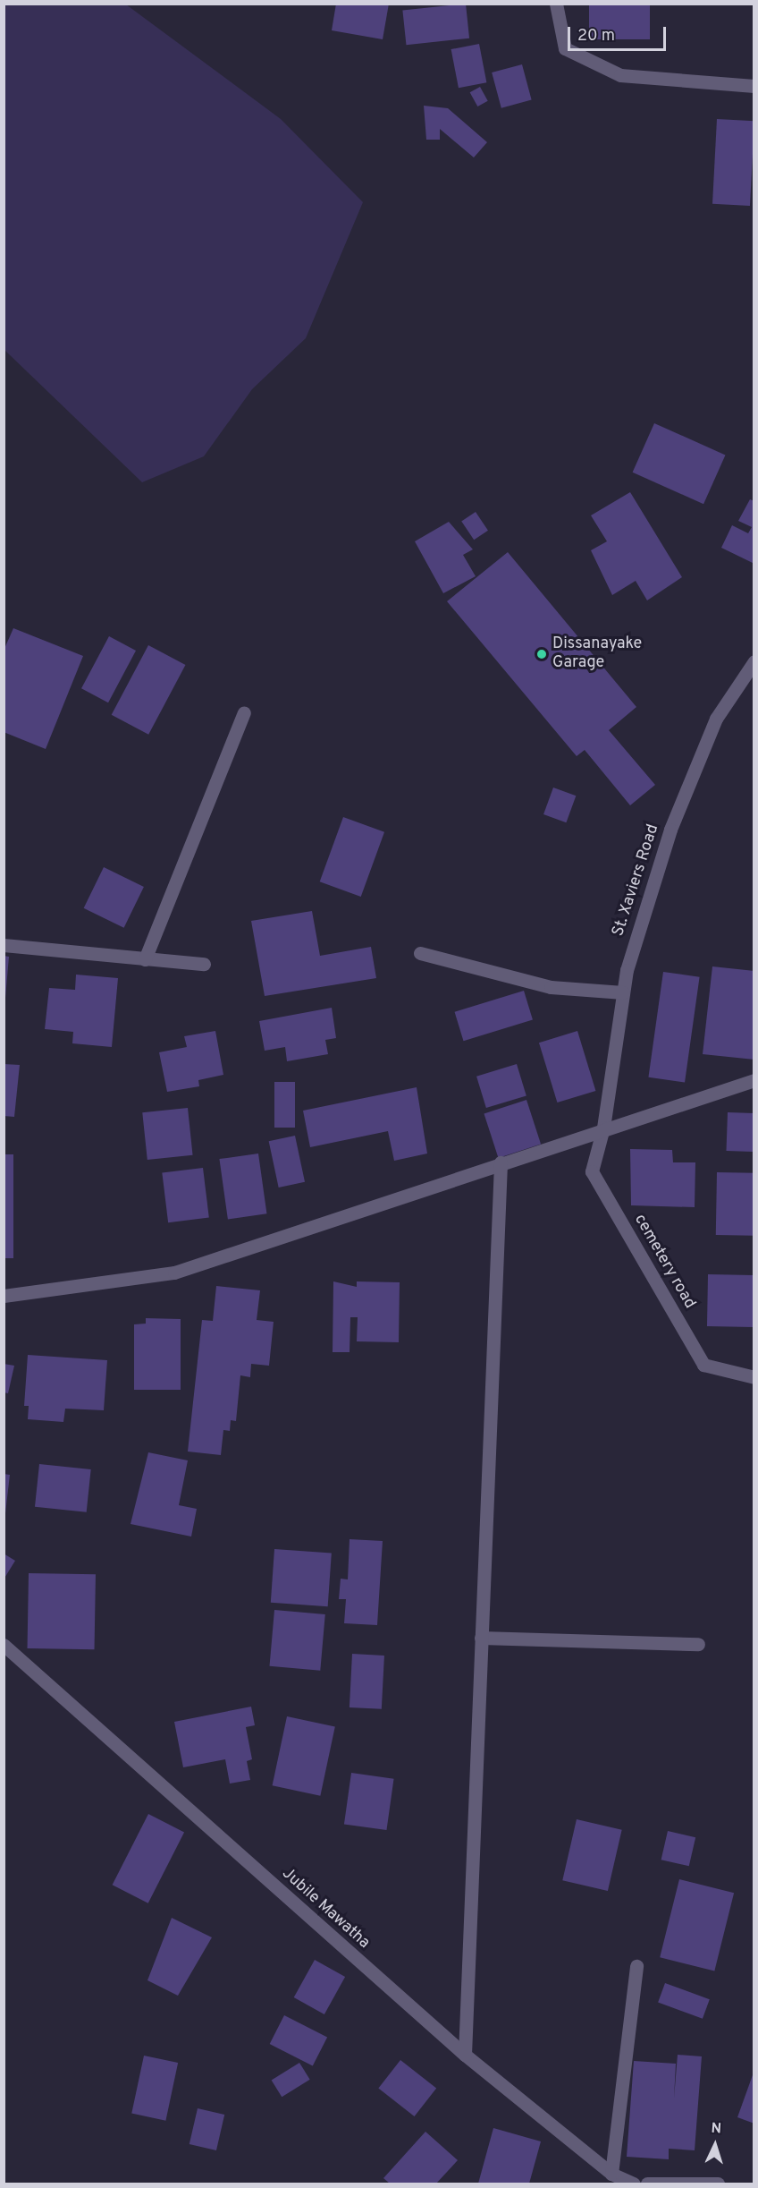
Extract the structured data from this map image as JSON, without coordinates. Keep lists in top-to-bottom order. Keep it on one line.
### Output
{"streets":{"street":["St. Xaviers Road","cemetery road","Jubile Mawatha"]},"crossings":[["St. Xaviers Road","cemetery road"]],"places":["Dissanayake Garage"],"scale_bar":"20 m","north":"top"}
